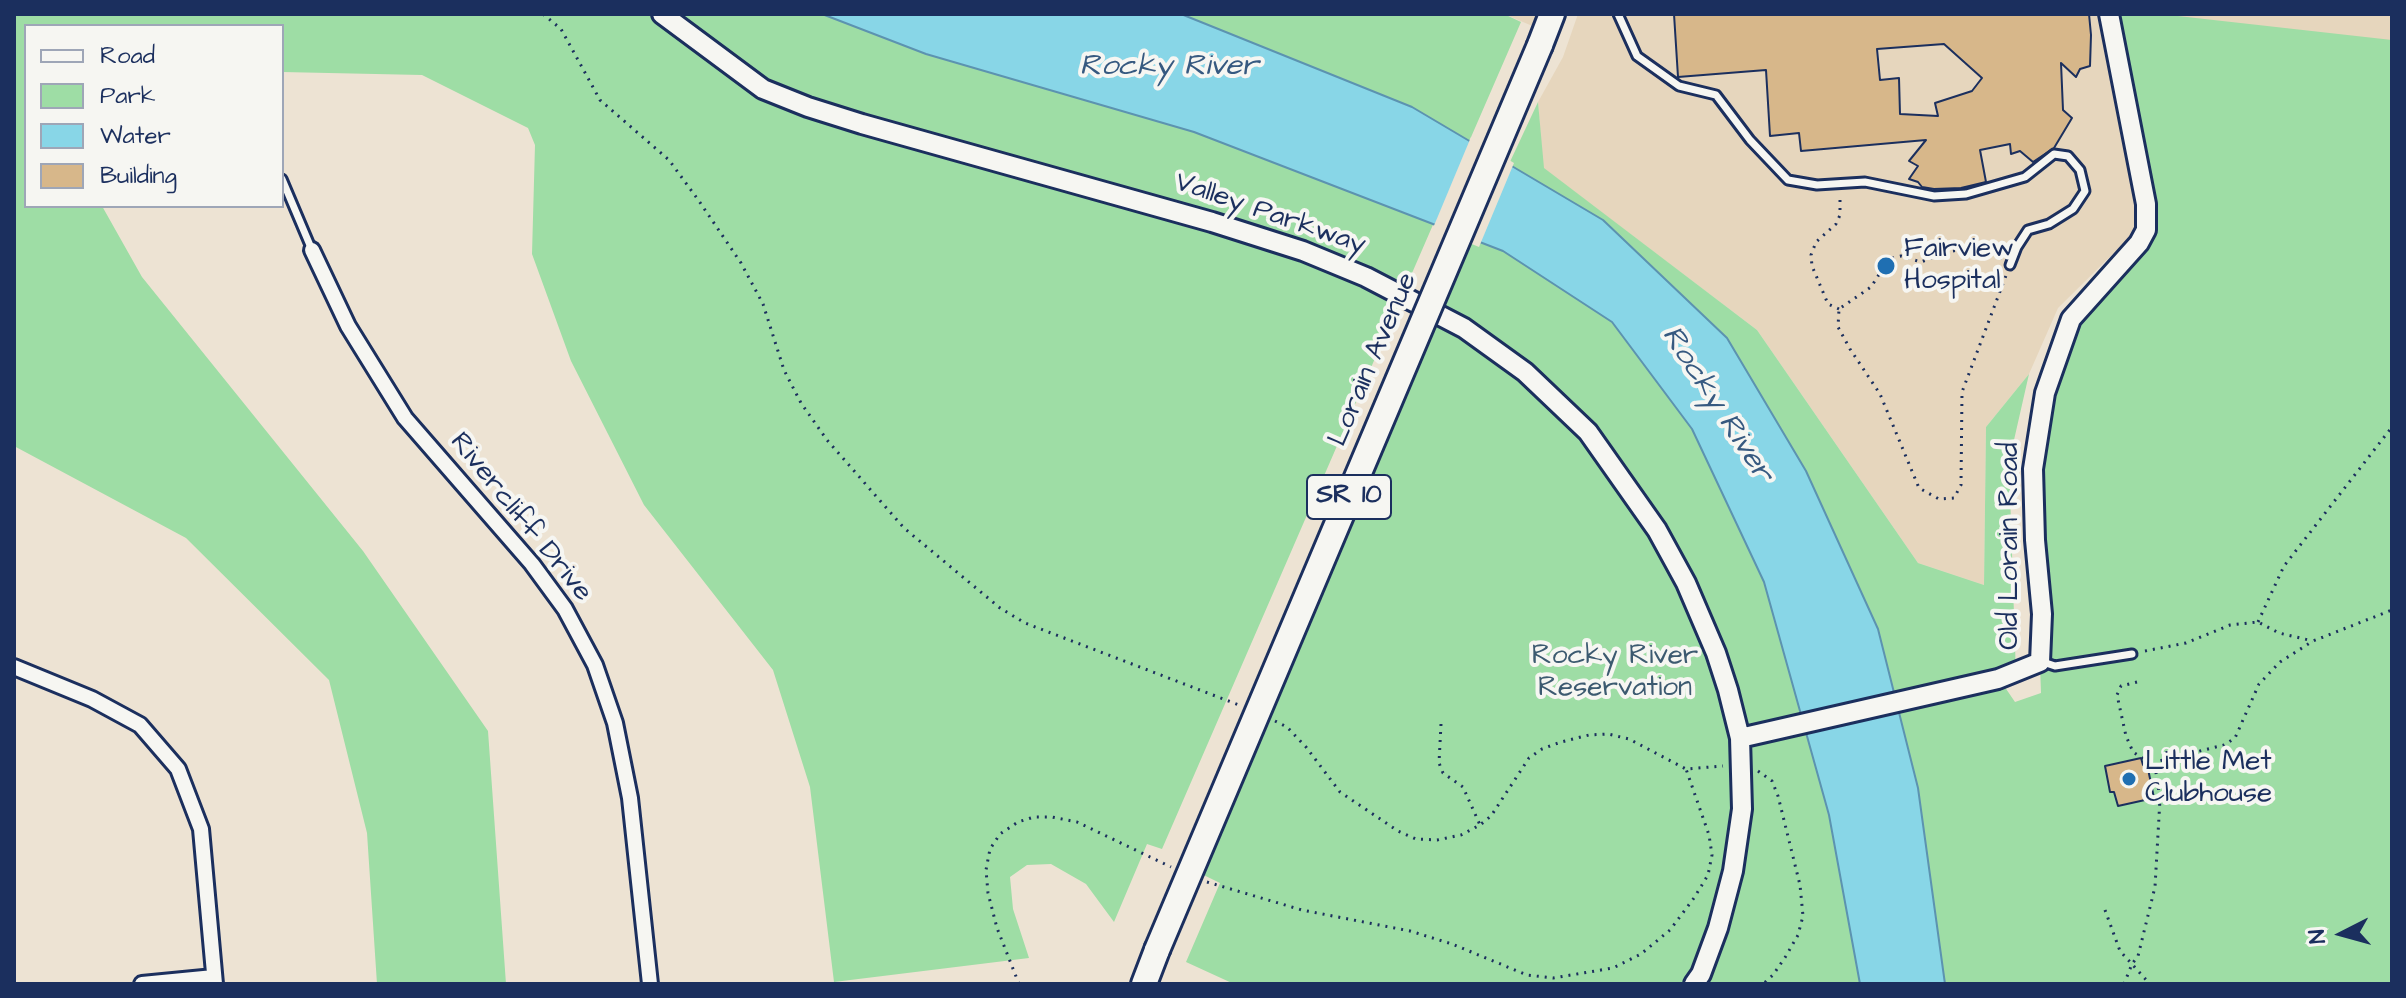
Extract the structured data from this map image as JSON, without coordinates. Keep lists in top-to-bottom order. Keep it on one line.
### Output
{"streets":{"main road":["Lorain Avenue","SR 10"],"street":["Valley Parkway","Rivercliff Drive","Old Lorain Road"]},"crossings":[["Valley Parkway","Old Lorain Road"]],"water":["Rocky River"],"parks":["Rocky River Reservation"],"places":["Fairview Hospital","Little Met Clubhouse"],"legend":["Road","Park","Water","Building"],"north":"left"}
